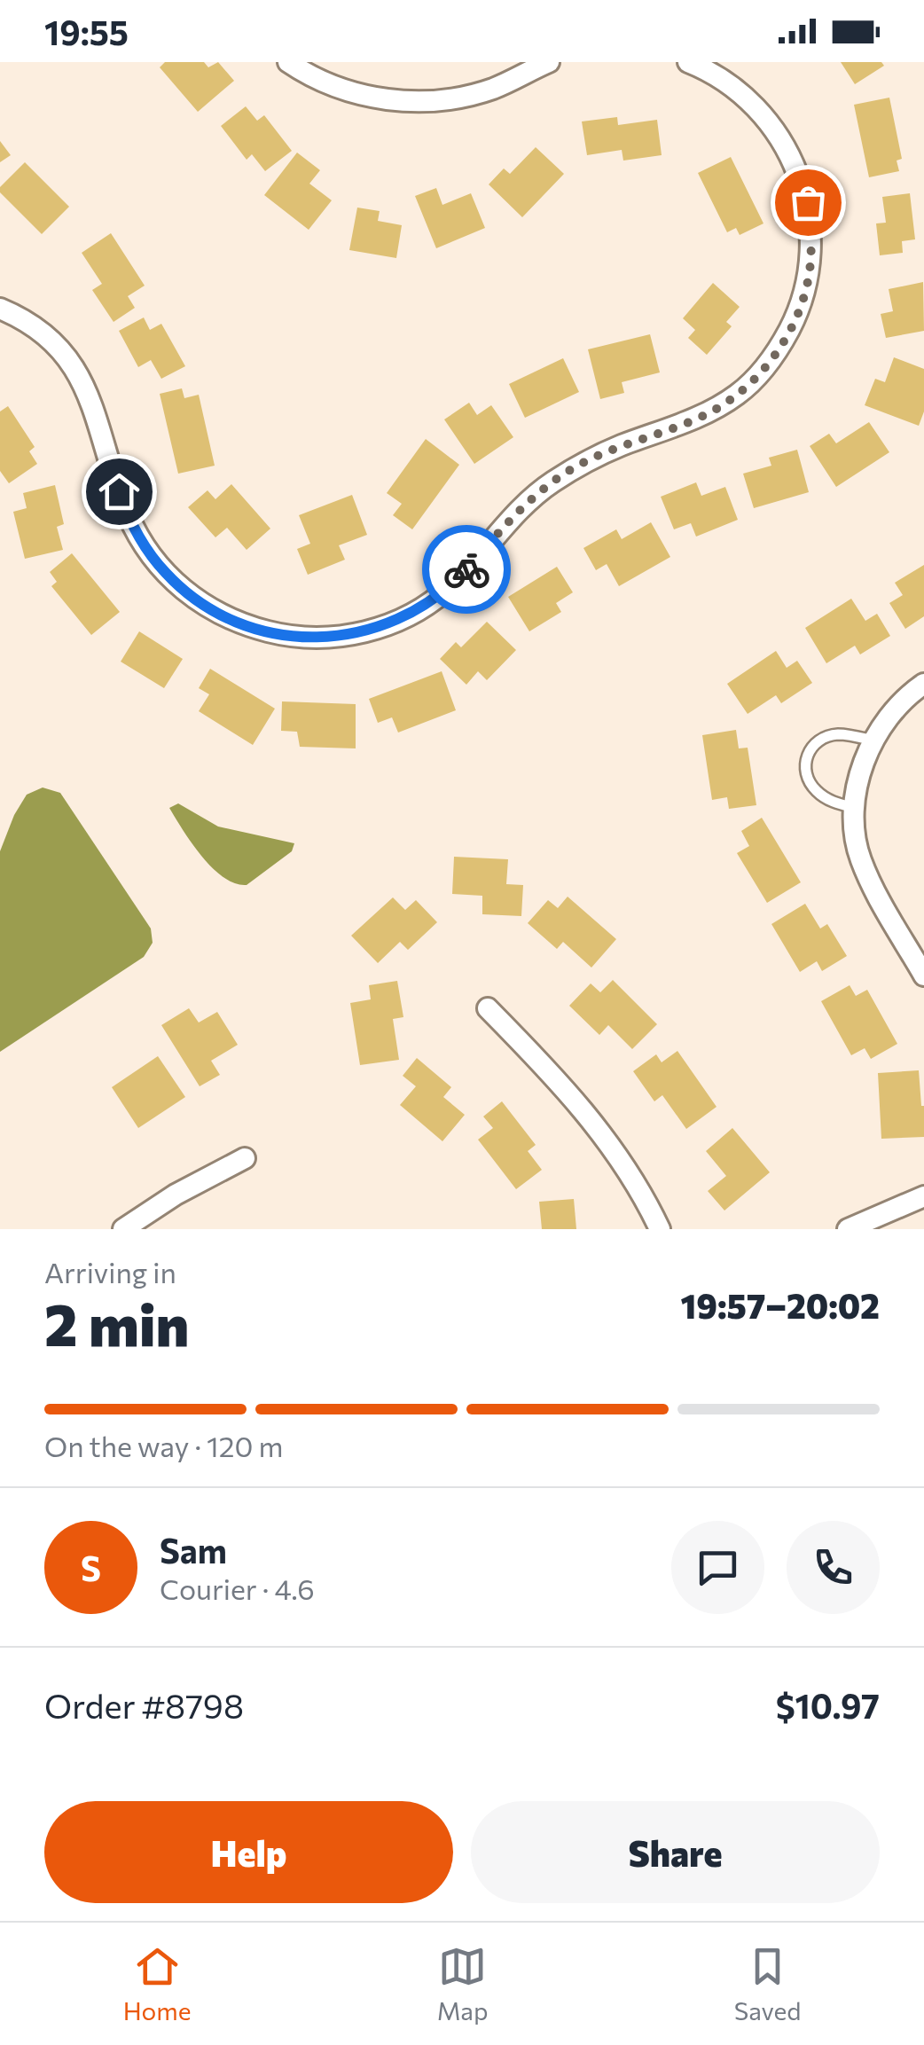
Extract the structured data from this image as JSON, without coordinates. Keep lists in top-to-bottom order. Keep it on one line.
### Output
{"page":{"status":"19:55","heading":["2 min","Arriving in","19:57–20:02"],"panel":["Sam","Courier · 4.6","Order #8798","$10.97"],"bar":"On the way · 120 m","round":"S","buttons":["Help","Share"],"tabs":["Home","Map","Saved"]}}
